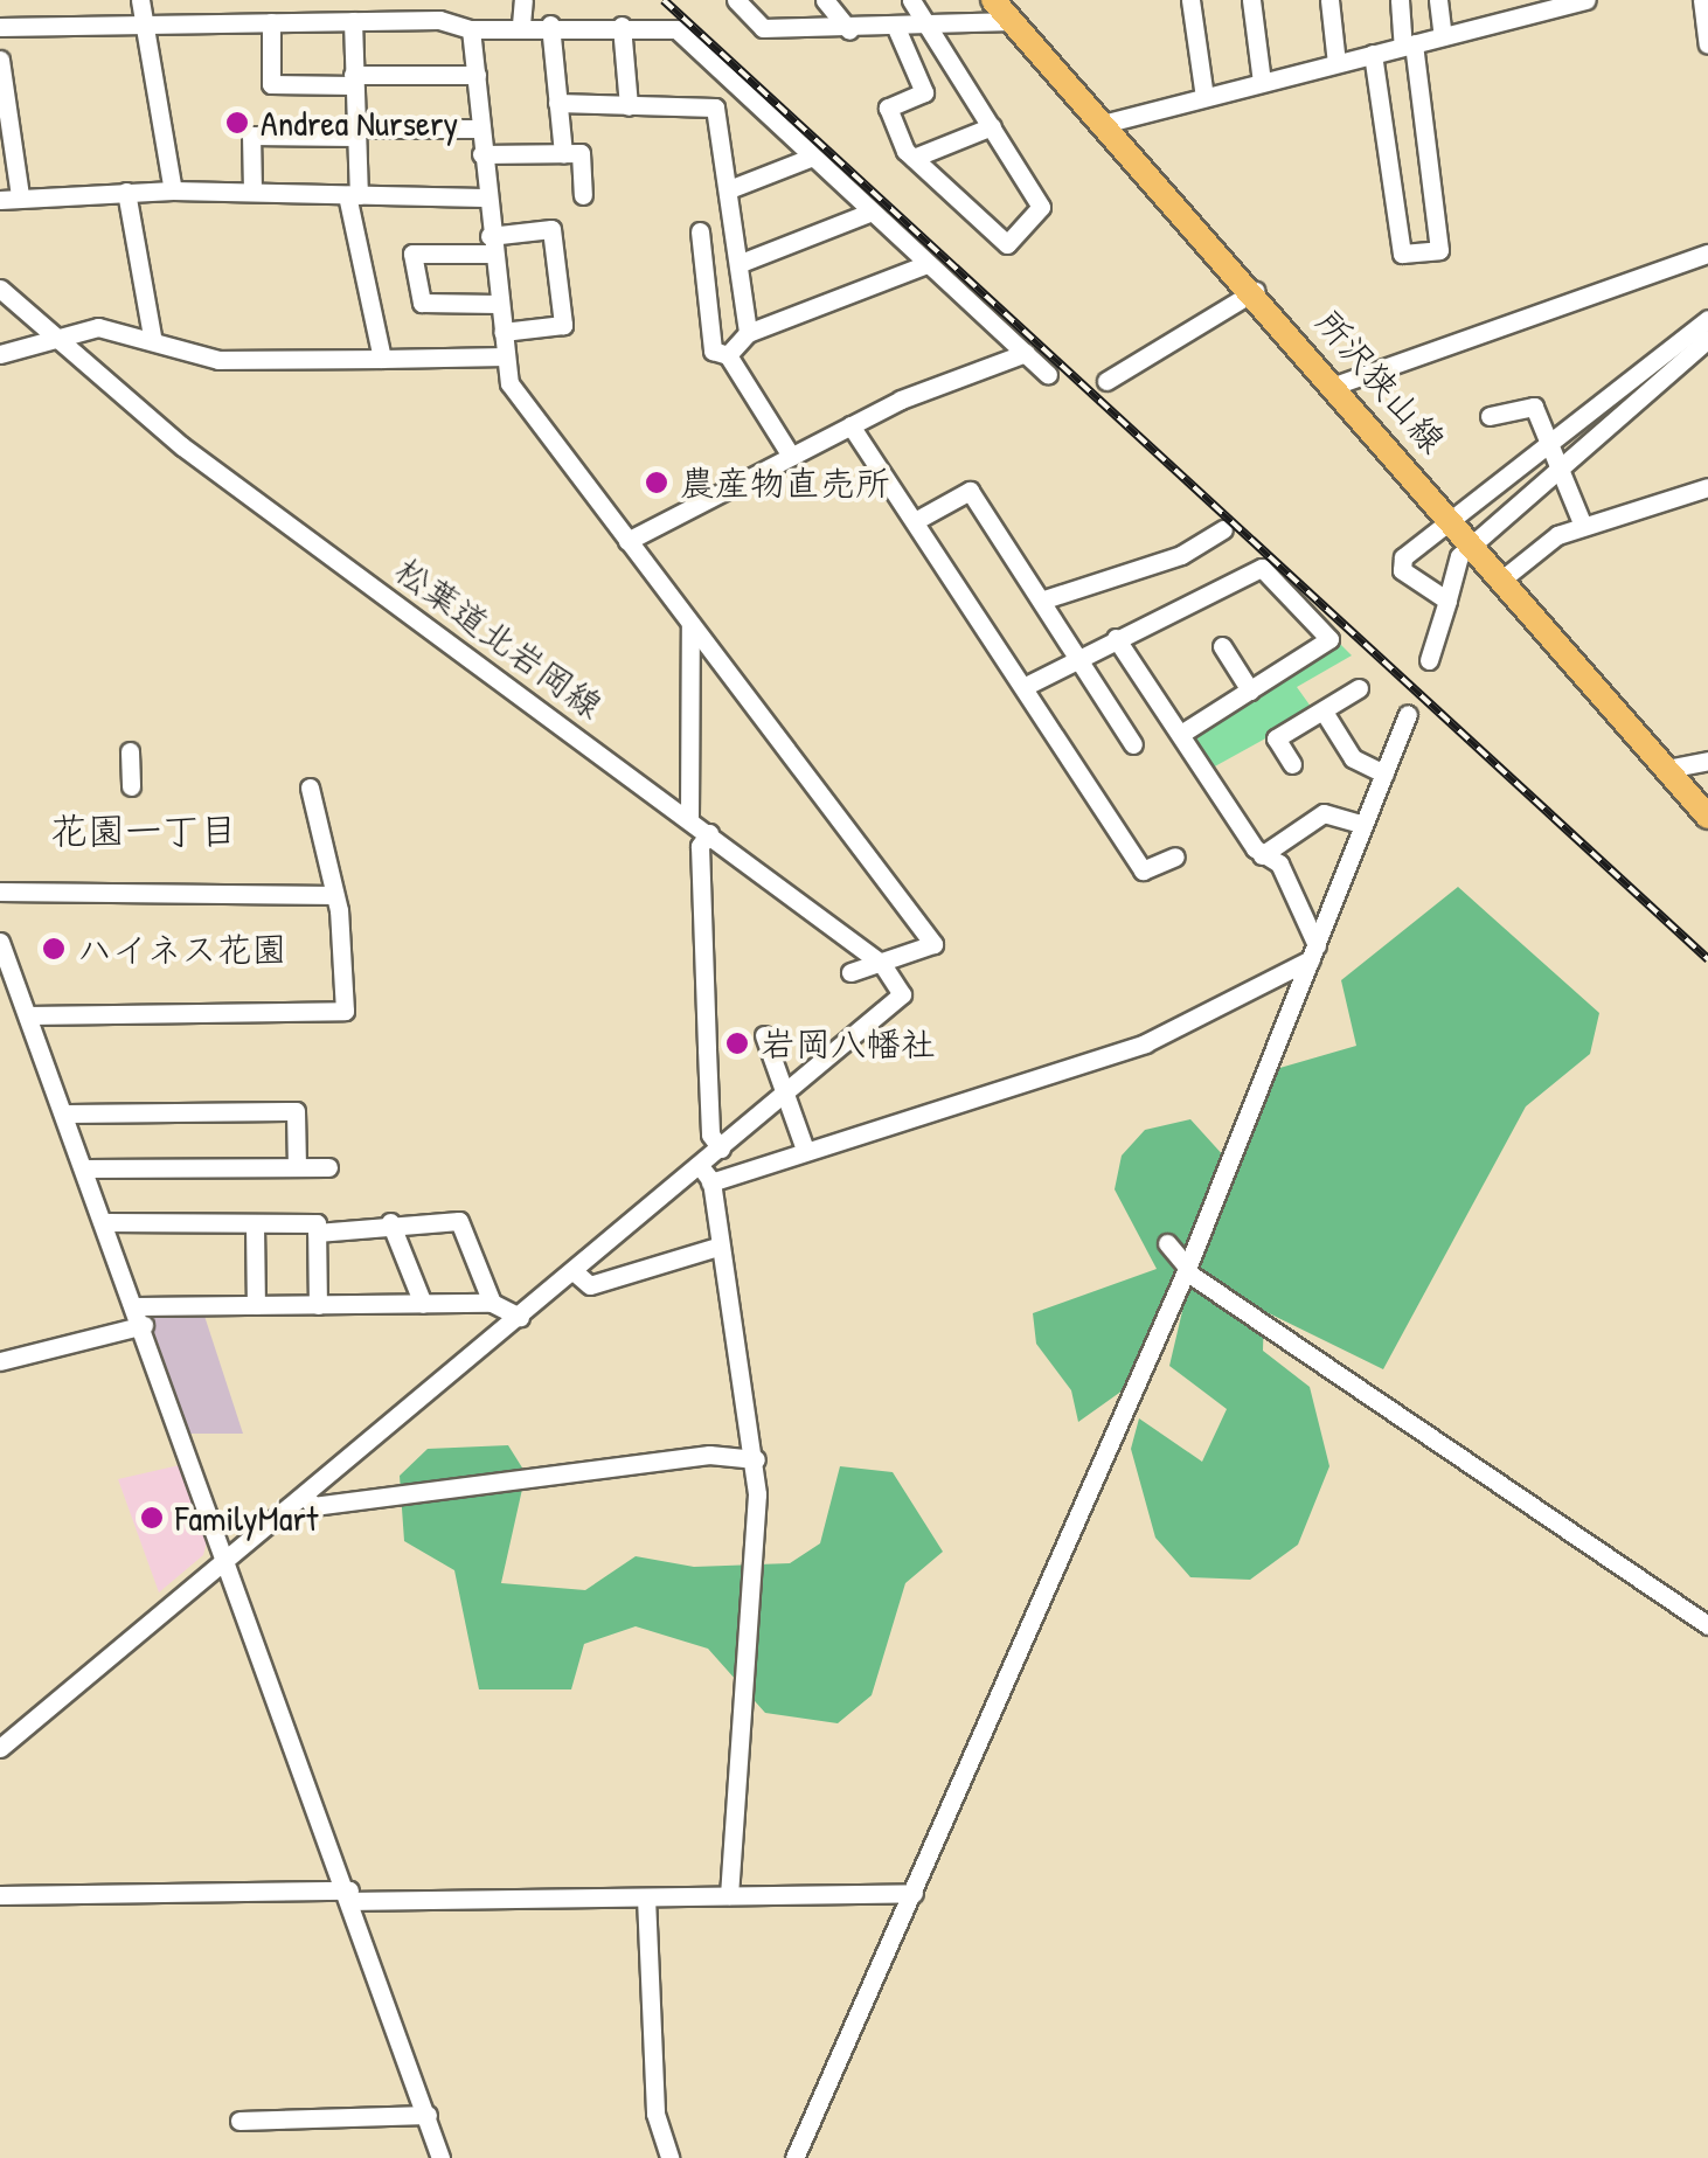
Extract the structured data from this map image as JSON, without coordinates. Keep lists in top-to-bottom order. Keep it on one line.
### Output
{"streets":{"main road":["所沢狭山線"],"street":["松葉道北岩岡線"]},"districts":["花園一丁目"],"places":["Andrea Nursery","農産物直売所","ハイネス花園","岩岡八幡社","FamilyMart"]}
